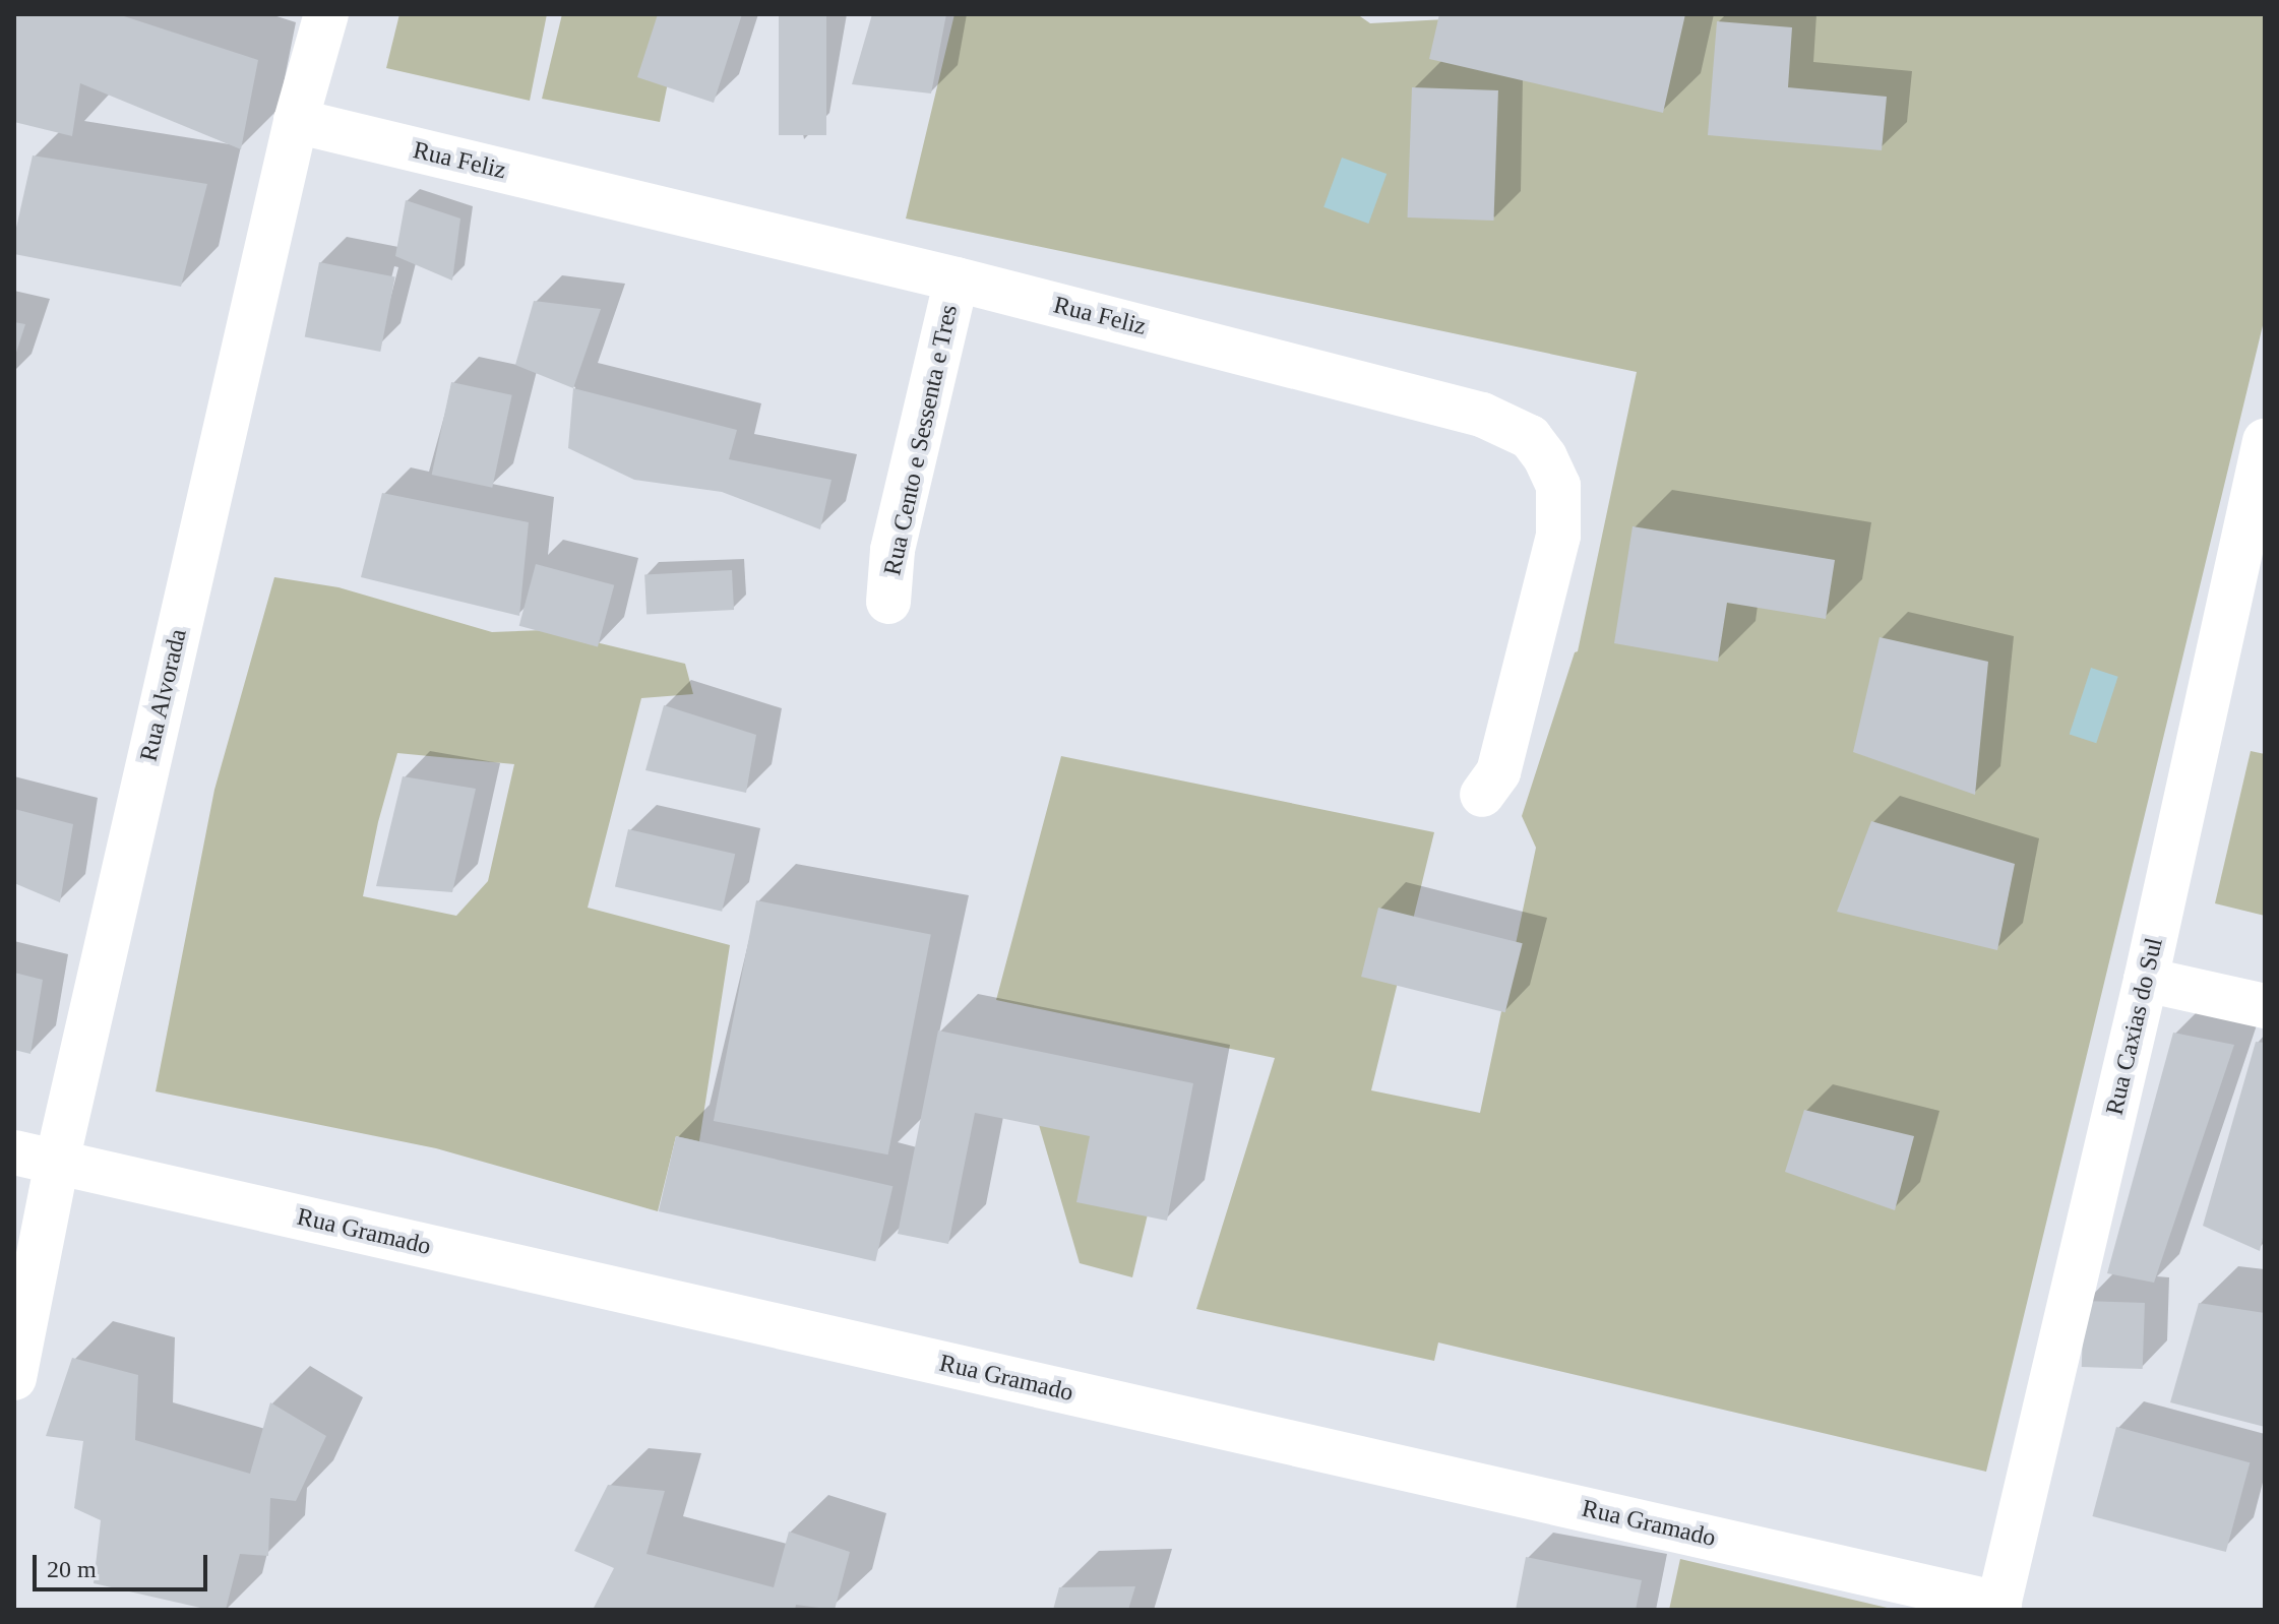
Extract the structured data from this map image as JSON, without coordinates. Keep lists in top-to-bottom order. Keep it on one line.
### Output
{"streets":{"street":["Rua Feliz","Rua Cento e Sessenta e Tres","Rua Alvorada","Rua Caxias do Sul","Rua Gramado"]},"crossings":[["Rua Feliz","Rua Cento e Sessenta e Tres"],["Rua Feliz","Rua Alvorada"],["Rua Alvorada","Rua Gramado"],["Rua Caxias do Sul","Rua Gramado"]],"scale_bar":"20 m"}
